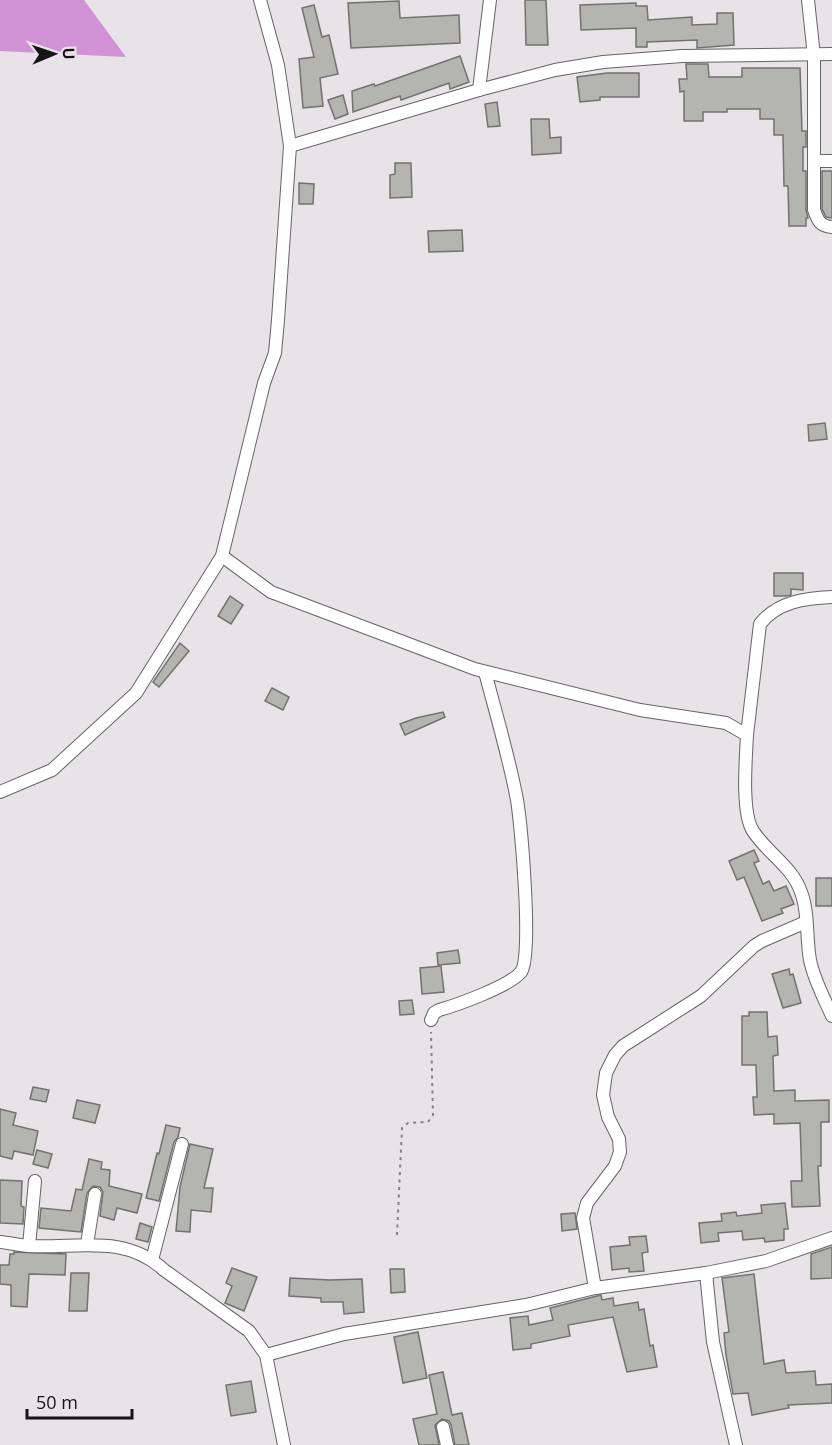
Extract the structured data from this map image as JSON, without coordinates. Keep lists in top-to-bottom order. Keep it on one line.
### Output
{"scale_bar":"50 m","north":"right"}
